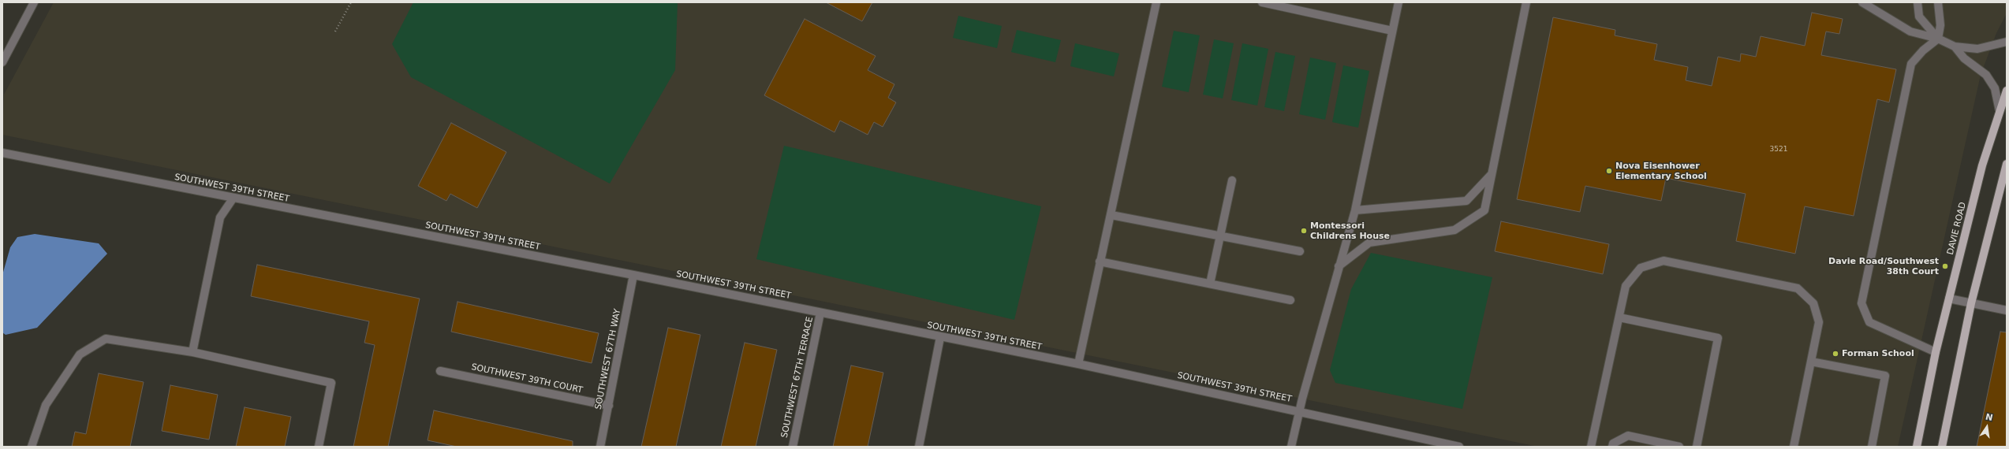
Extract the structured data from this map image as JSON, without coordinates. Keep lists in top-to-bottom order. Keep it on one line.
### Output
{"streets":{"main road":["DAVIE ROAD"],"street":["SOUTHWEST 39TH STREET","SOUTHWEST 67TH WAY","SOUTHWEST 67TH TERRACE","SOUTHWEST 39TH COURT"]},"crossings":[["SOUTHWEST 39TH STREET","SOUTHWEST 67TH WAY"],["SOUTHWEST 39TH STREET","SOUTHWEST 67TH TERRACE"],["SOUTHWEST 67TH WAY","SOUTHWEST 39TH COURT"]],"places":["Nova Eisenhower Elementary School","Montessori Childrens House","Davie Road/Southwest 38th Court","Forman School"],"house_numbers":["3521"],"north":"top"}
